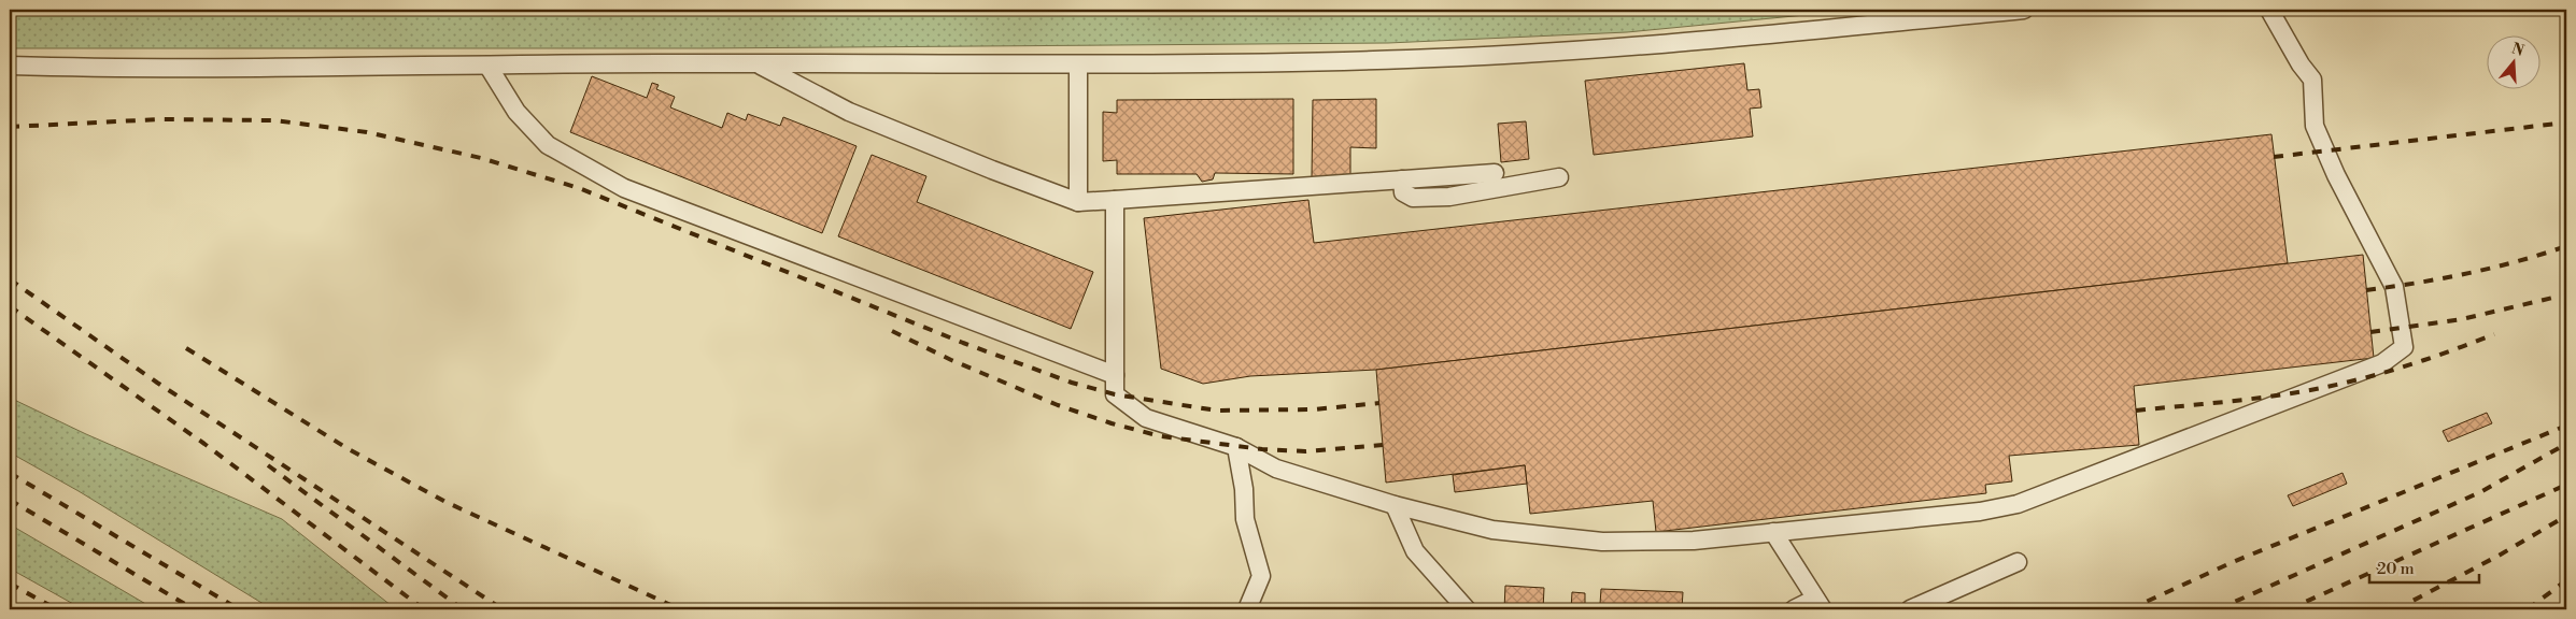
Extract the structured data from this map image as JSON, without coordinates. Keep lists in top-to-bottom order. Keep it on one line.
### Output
{"scale_bar":"20 m","north":"top"}
